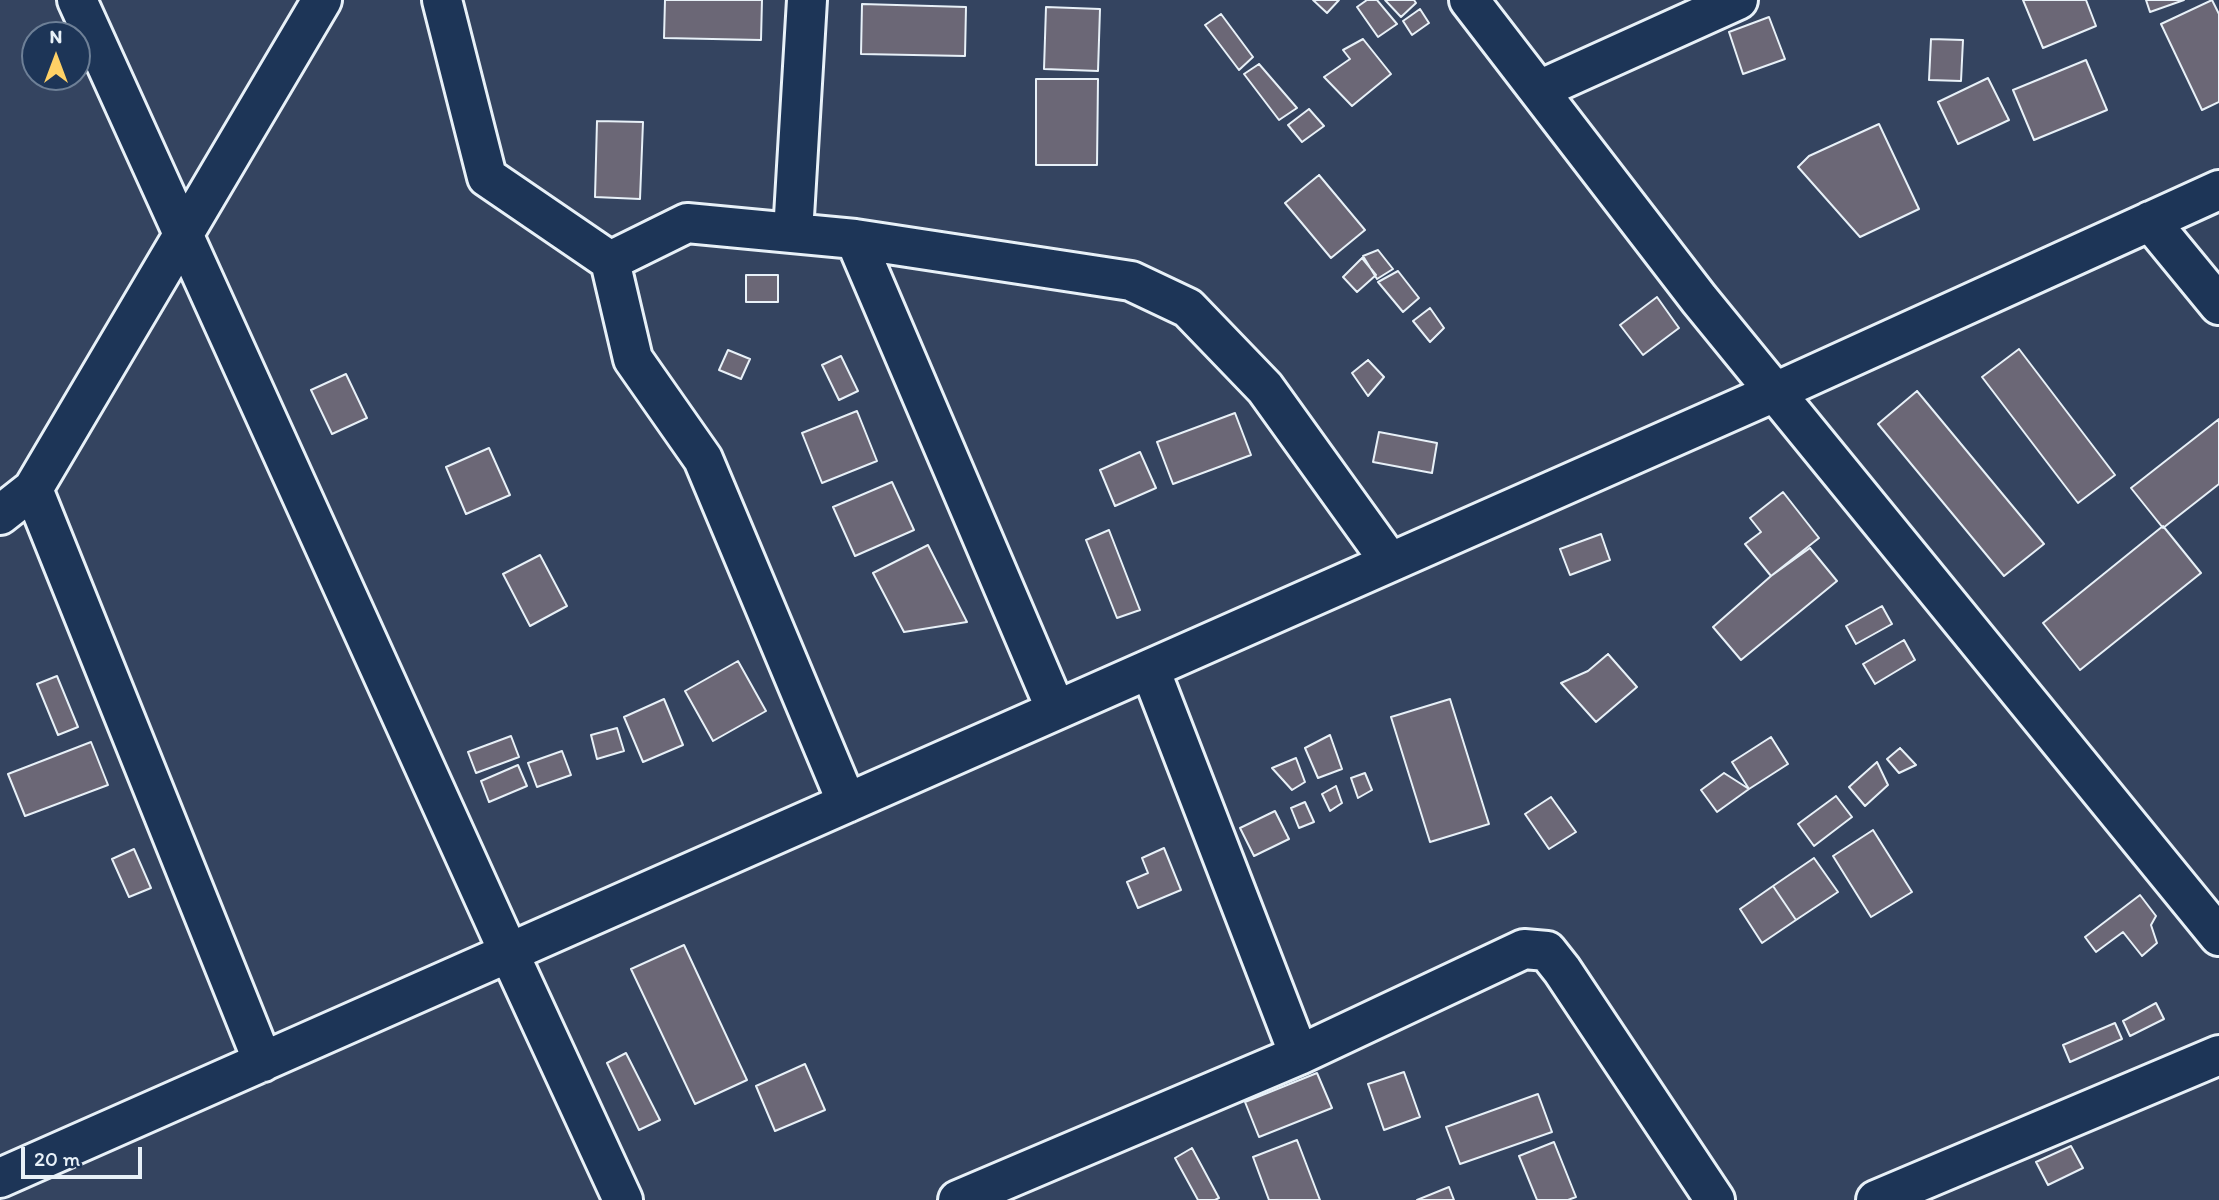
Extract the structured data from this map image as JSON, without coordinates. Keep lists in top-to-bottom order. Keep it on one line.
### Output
{"scale_bar":"20 m","north":"top"}
